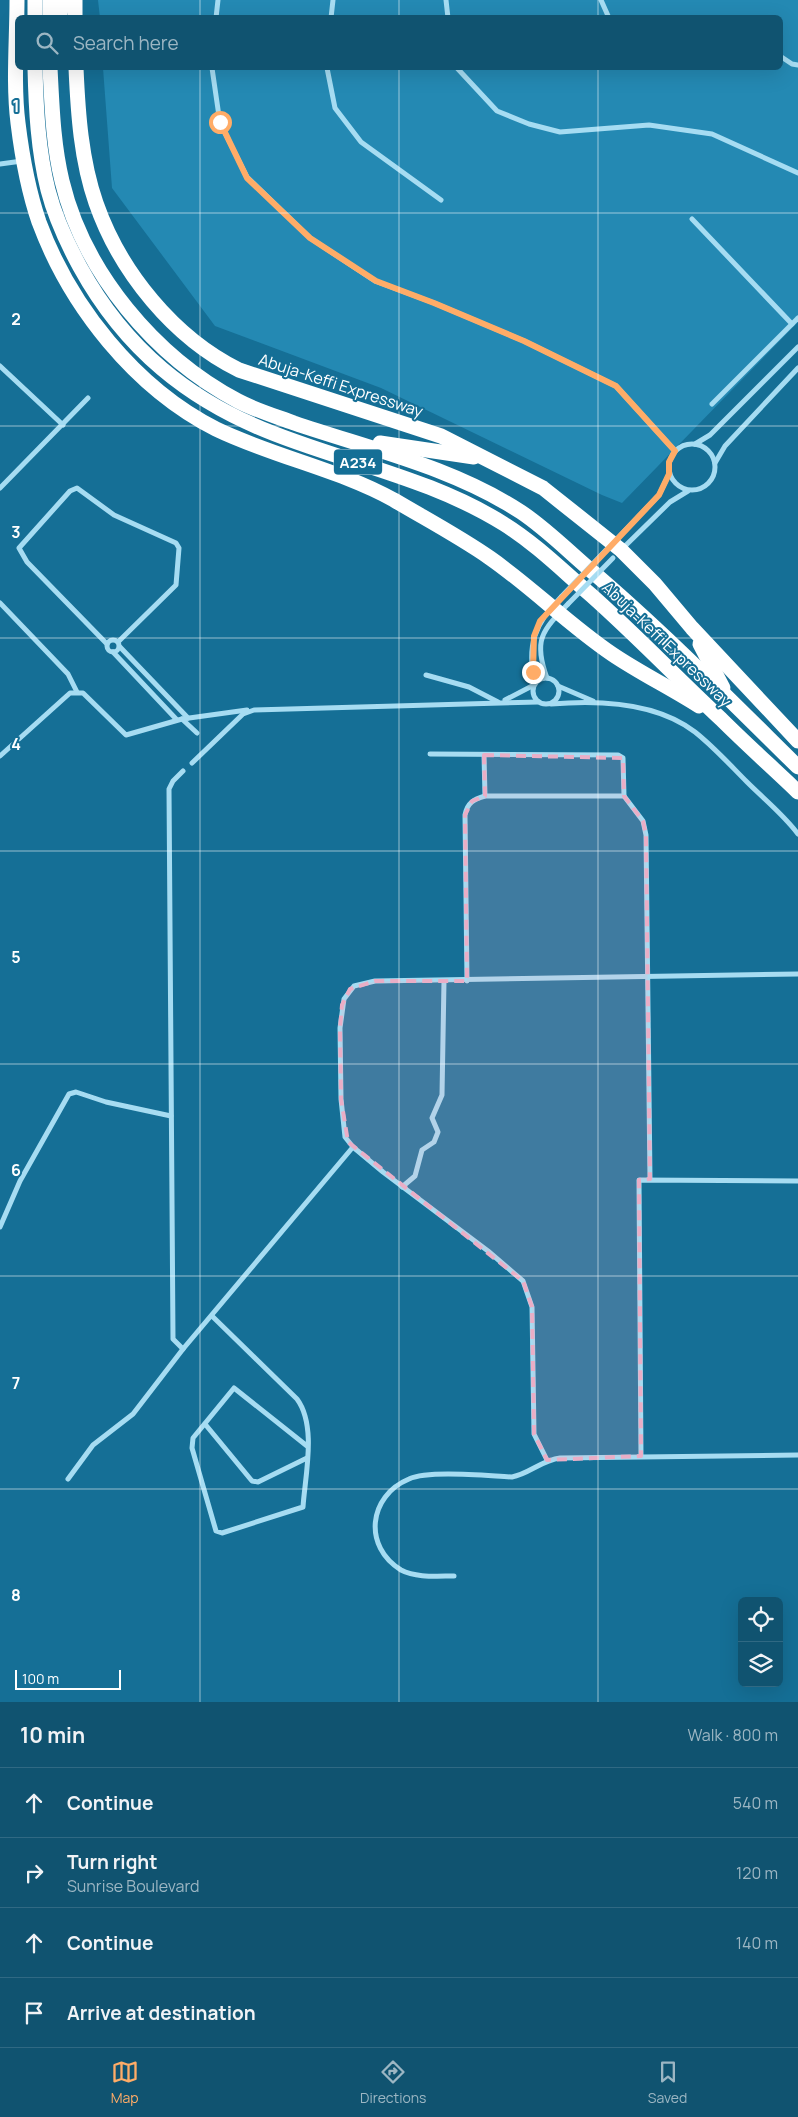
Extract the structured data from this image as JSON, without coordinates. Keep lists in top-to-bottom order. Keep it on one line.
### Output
{"streets":{"highway":["Abuja-Keffi Expressway","A234"]},"scale_bar":"100 m","page":{"search":"Search here","scale":"100 m","heading":["10 min","Walk · 800 m"],"list":[["Continue","540 m"],["Turn right","Sunrise Boulevard","120 m"],["Continue","140 m"],"Arrive at destination"],"nav":["Map","Directions","Saved"]},"grid":{"rows":["1","2","3","4","5","6","7","8"]}}
